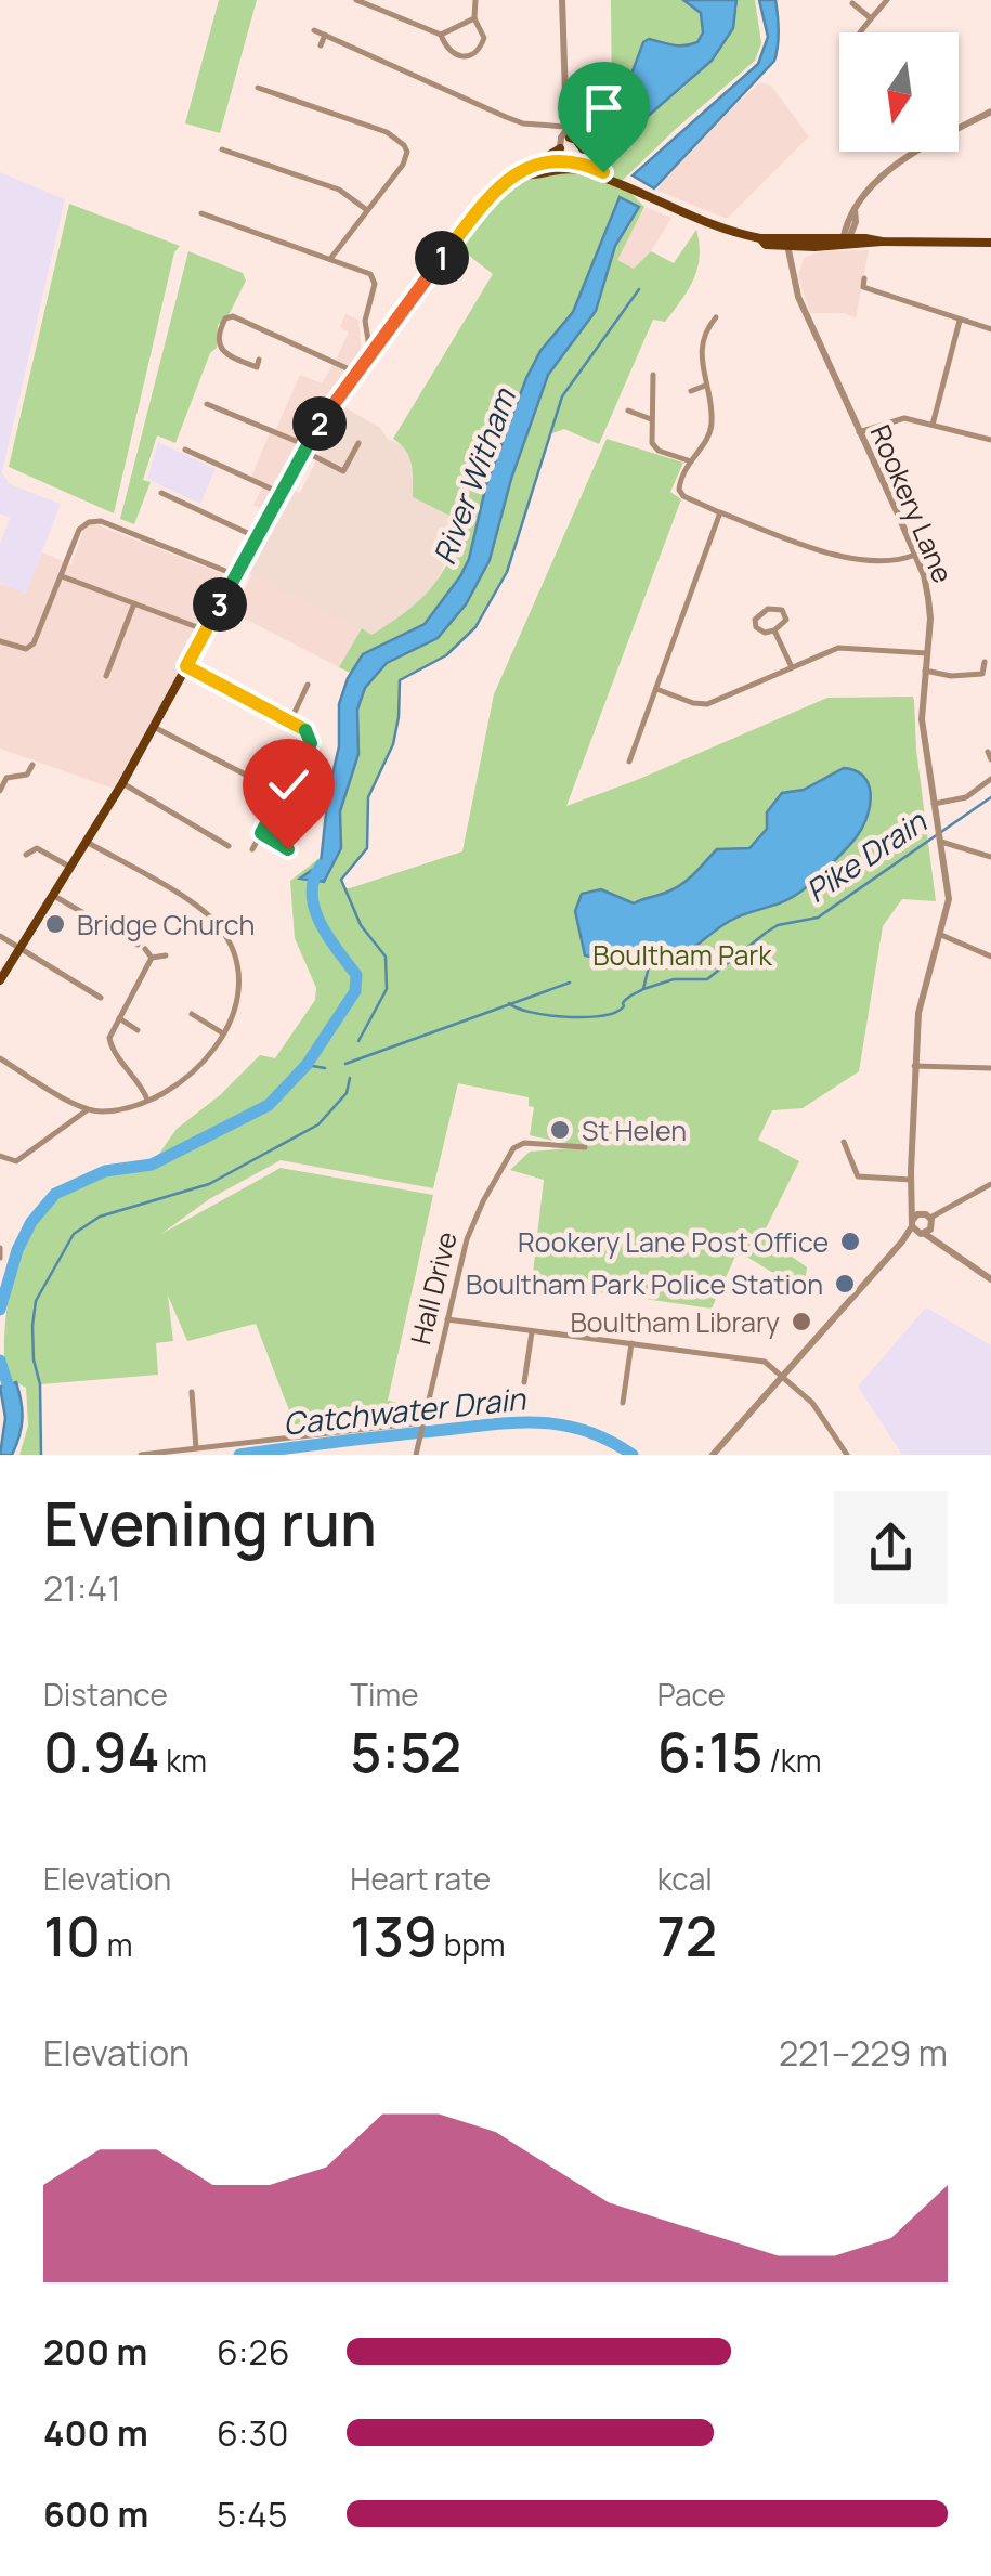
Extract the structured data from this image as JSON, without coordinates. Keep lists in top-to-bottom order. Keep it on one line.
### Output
{"streets":{"street":["Rookery Lane","Hall Drive"]},"water":["River Witham","Pike Drain","Catchwater Drain"],"parks":["Boultham Park"],"places":["Bridge Church","St Helen","Rookery Lane Post Office","Boultham Park Police Station","Boultham Library"],"north":"bottom","page":{"pins":["1","2","3"],"heading":["Evening run","21:41"],"stats":[["Distance","0.94 km"],["Time","5:52"],["Pace","6:15 /km"],["Elevation","10 m"],["Heart rate","139 bpm"],["kcal","72"]],"chart":["Elevation","221–229 m"],"list":[{"name":"200 m","note":"6:26"},{"name":"400 m","note":"6:30"},{"name":"600 m","note":"5:45"}]}}
